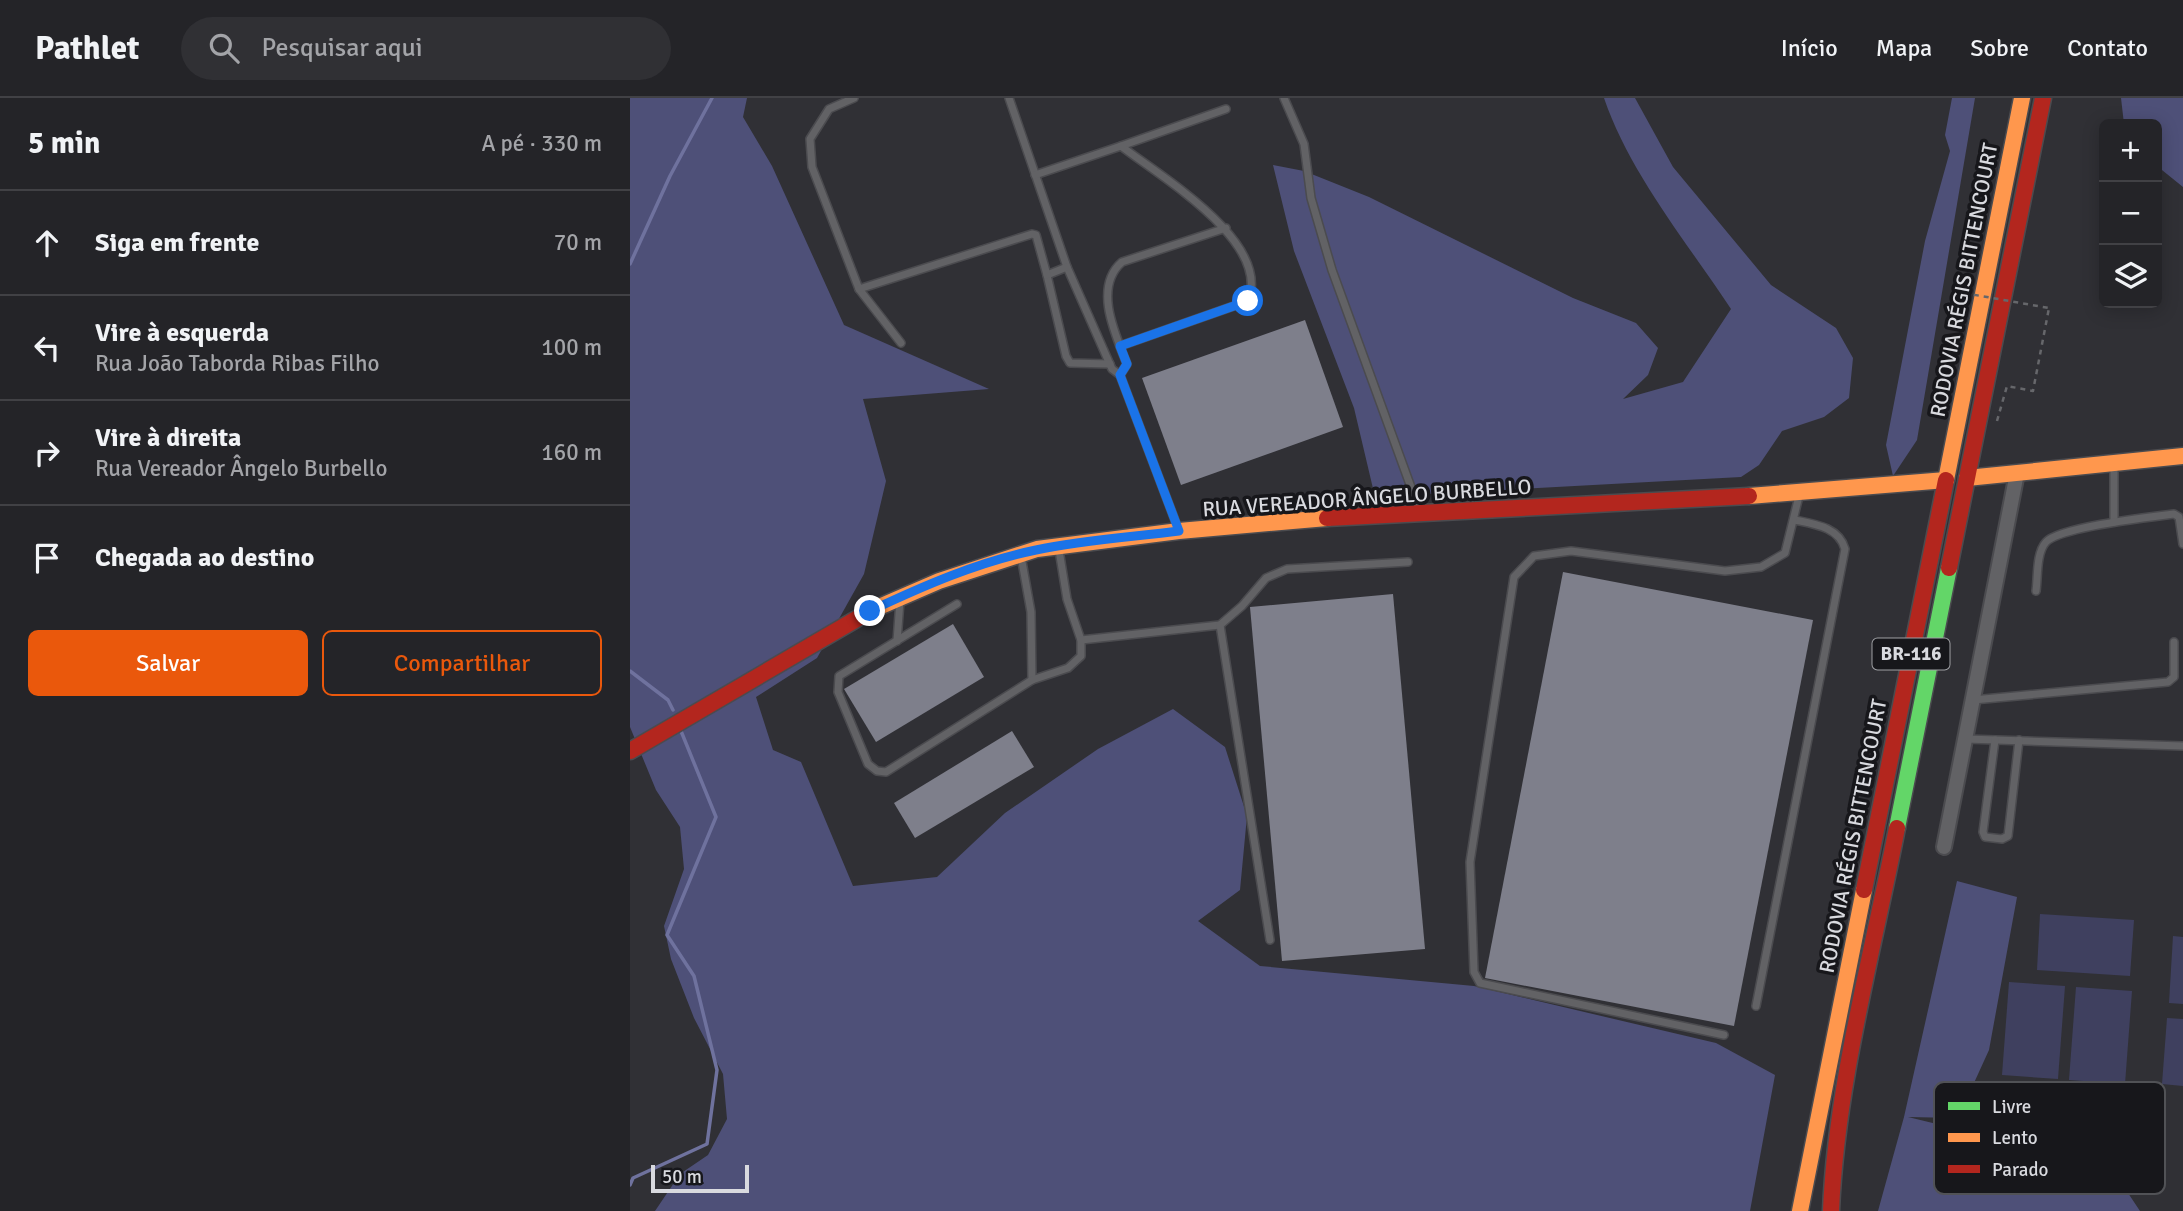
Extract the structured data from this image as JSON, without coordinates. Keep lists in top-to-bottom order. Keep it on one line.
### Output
{"streets":{"main road":["RODOVIA RÉGIS BITTENCOURT","RUA VEREADOR ÂNGELO BURBELLO","BR-116"]},"crossings":[["RODOVIA RÉGIS BITTENCOURT","RUA VEREADOR ÂNGELO BURBELLO"]],"legend":["Livre","Lento","Parado"],"scale_bar":"50 m","page":{"header":"Pathlet","search":"Pesquisar aqui","nav":["Início","Mapa","Sobre","Contato"],"heading":["5 min","A pé · 330 m"],"map_buttons":["+","−"],"list":[["Siga em frente","70 m"],["Vire à esquerda","Rua João Taborda Ribas Filho","100 m"],["Vire à direita","Rua Vereador Ângelo Burbello","160 m"],"Chegada ao destino"],"buttons":["Salvar","Compartilhar"],"scale":"50 m"}}
